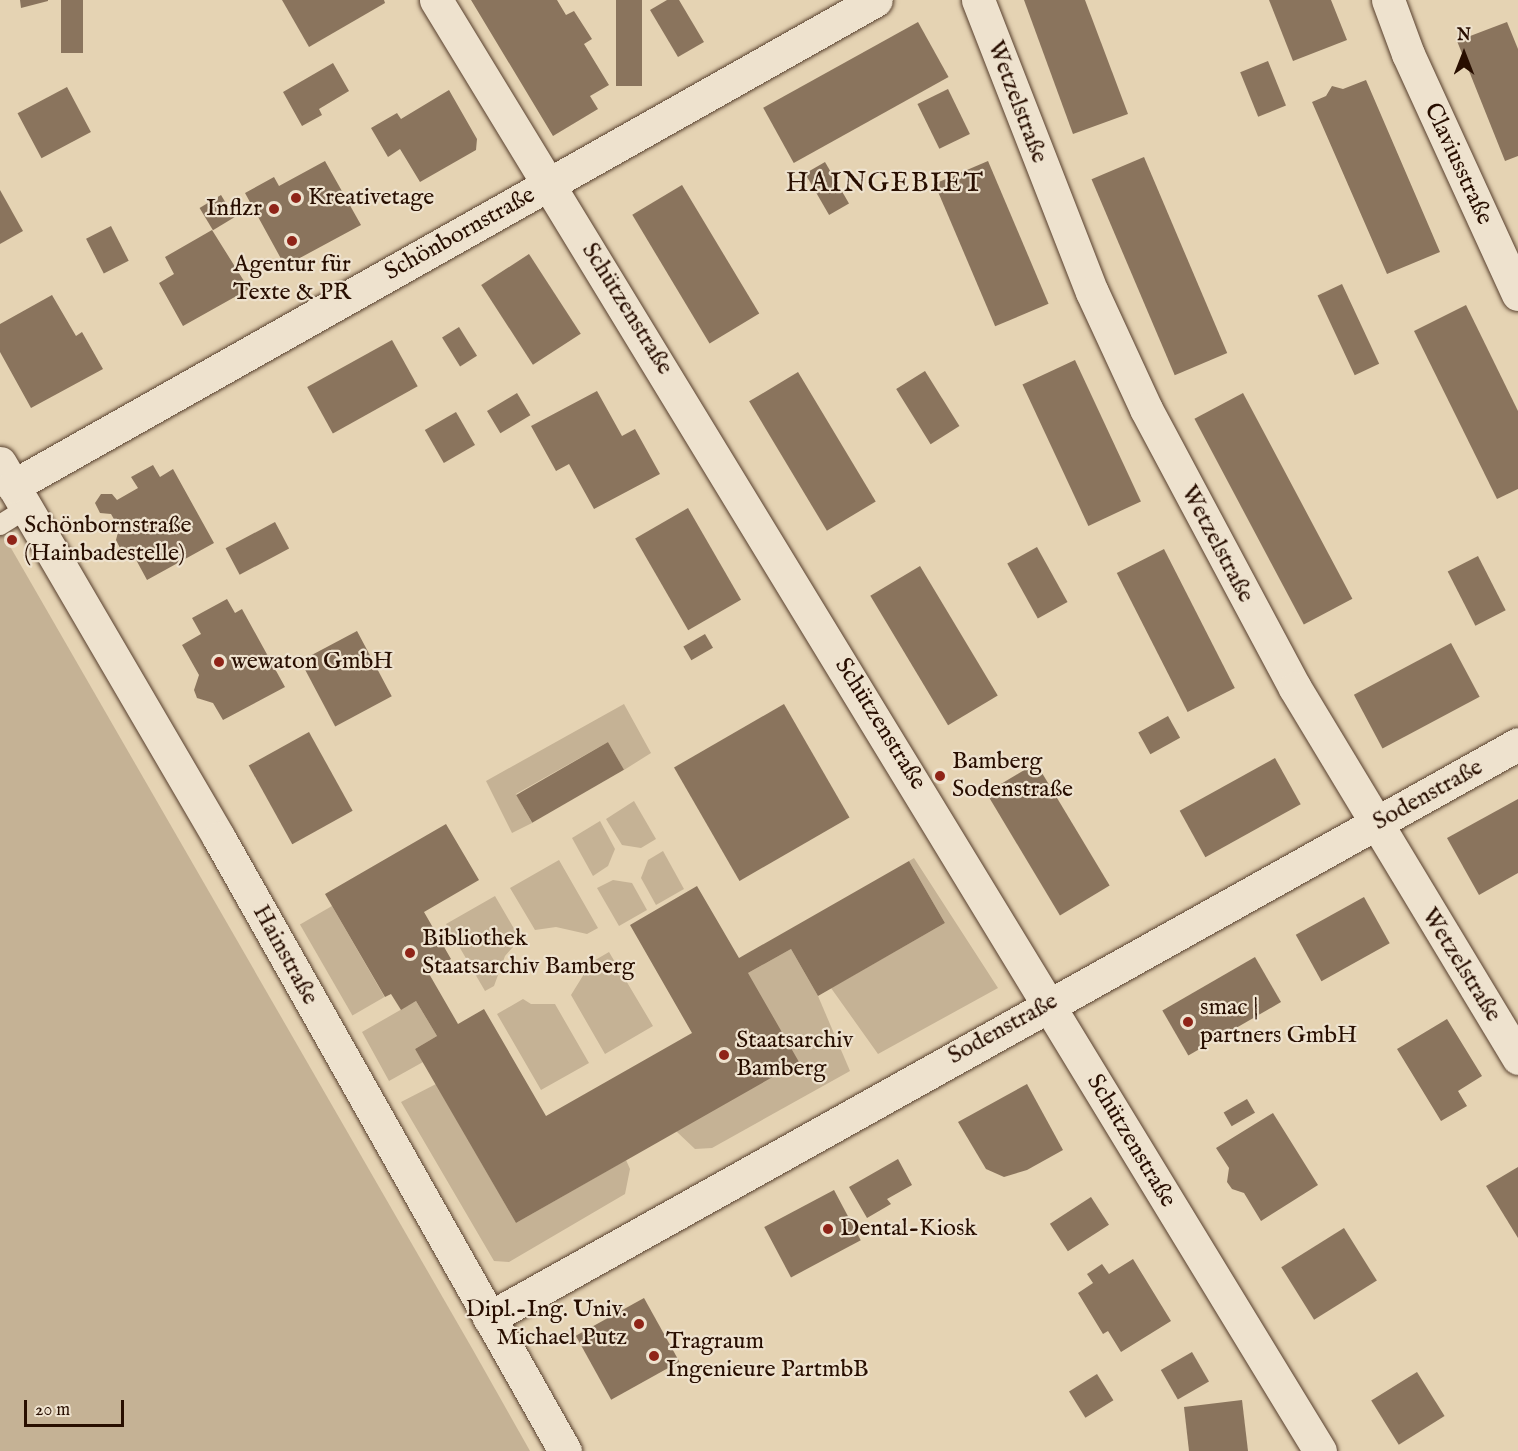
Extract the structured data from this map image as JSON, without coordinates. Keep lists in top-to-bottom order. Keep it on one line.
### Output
{"streets":{"street":["Wetzelstraße","Claviusstraße","Schönbornstraße","Schützenstraße","Sodenstraße","Hainstraße"]},"crossings":[["Wetzelstraße","Sodenstraße"],["Schönbornstraße","Schützenstraße"],["Schönbornstraße","Hainstraße"],["Schützenstraße","Sodenstraße"],["Sodenstraße","Hainstraße"]],"districts":["HAINGEBIET"],"places":["Kreativetage","Inflzr","Agentur für Texte & PR","Schönbornstraße (Hainbadestelle)","wewaton GmbH","Bamberg Sodenstraße","Bibliothek Staatsarchiv Bamberg","smac | partners GmbH","Staatsarchiv Bamberg","Dental-Kiosk","Dipl.-Ing. Univ. Michael Putz","Tragraum Ingenieure PartmbB"],"scale_bar":"20 m","north":"top"}
